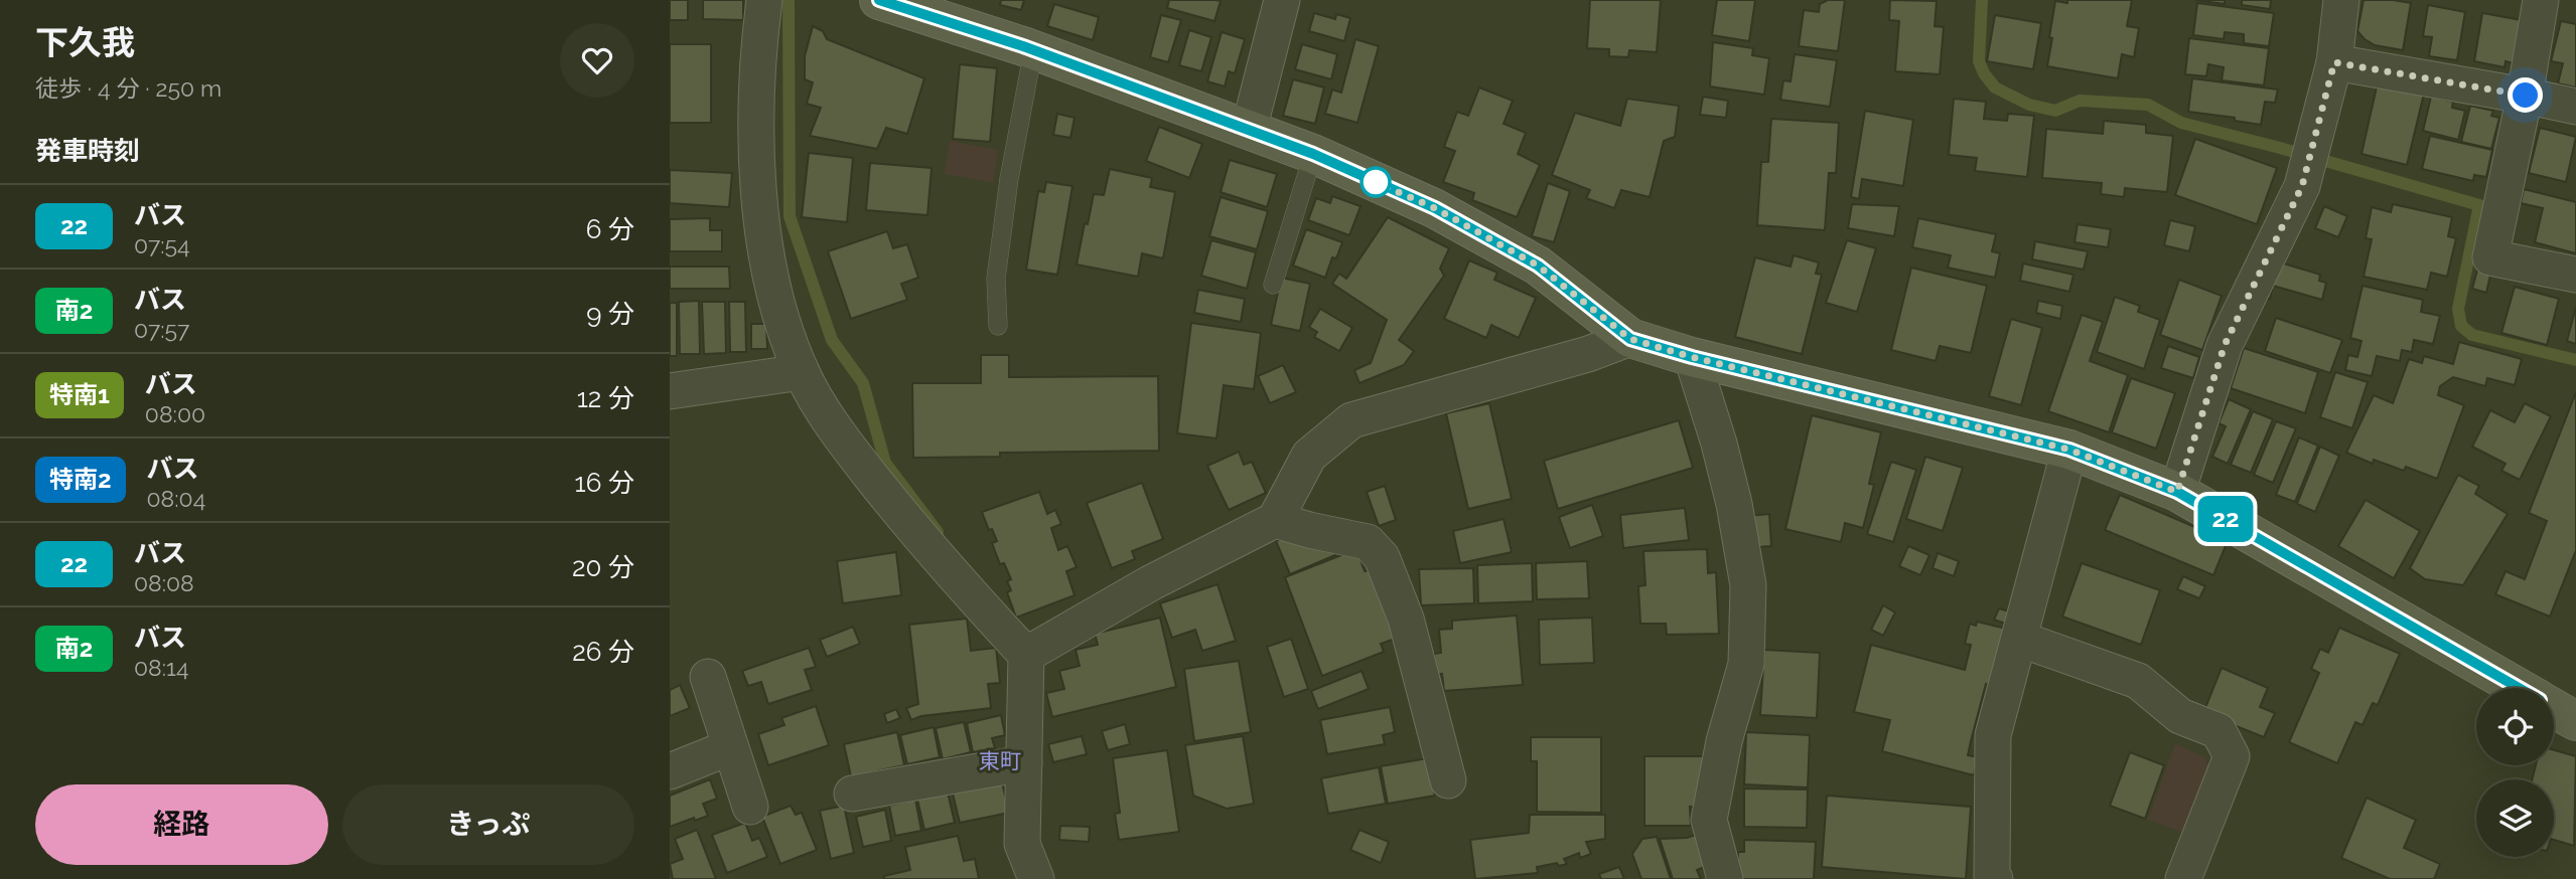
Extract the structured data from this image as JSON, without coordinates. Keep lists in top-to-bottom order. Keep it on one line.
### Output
{"districts":["東町"],"lines":["bus line 22"],"page":{"heading":[["下久我","徒歩 · 4 分 · 250 m"],"発車時刻"],"on_map":"22","list":[{"mark":"22","name":"バス","note":"07:54","value":"6 分"},{"mark":"南2","name":"バス","note":"07:57","value":"9 分"},{"mark":"特南1","name":"バス","note":"08:00","value":"12 分"},{"mark":"特南2","name":"バス","note":"08:04","value":"16 分"},{"mark":"22","name":"バス","note":"08:08","value":"20 分"},{"mark":"南2","name":"バス","note":"08:14","value":"26 分"}],"buttons":["経路","きっぷ"]}}
